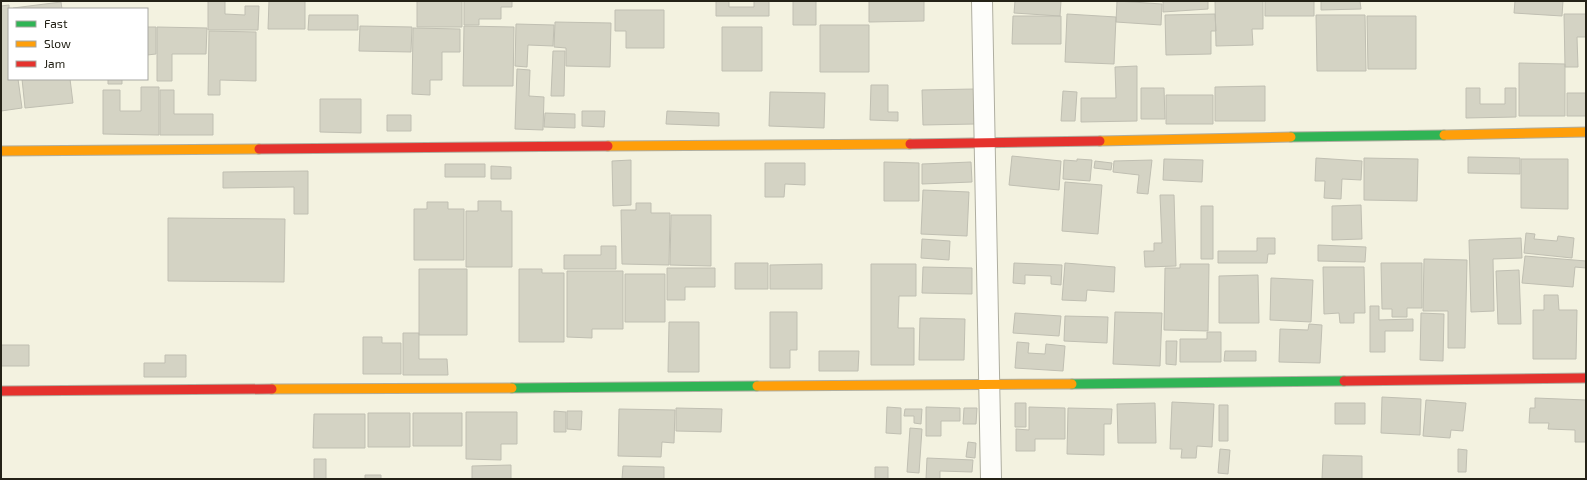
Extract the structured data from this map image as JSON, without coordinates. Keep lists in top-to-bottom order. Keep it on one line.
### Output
{"legend":["Fast","Slow","Jam"]}
